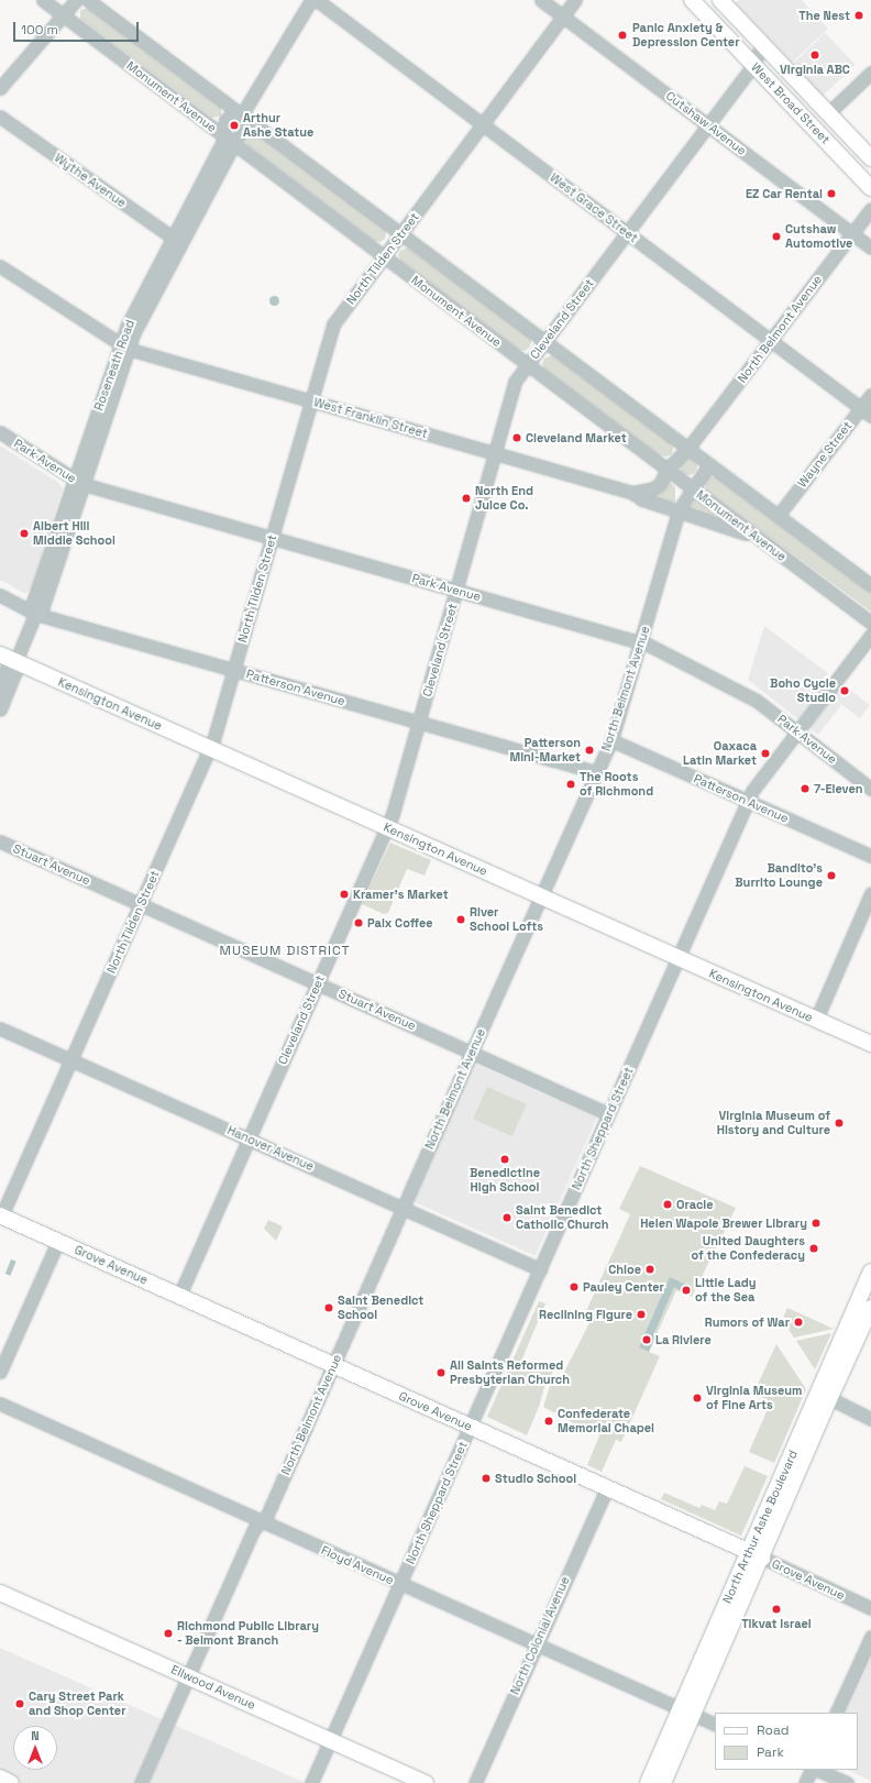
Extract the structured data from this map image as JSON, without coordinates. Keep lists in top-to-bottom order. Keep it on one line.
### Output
{"streets":{"main road":["West Broad Street","Kensington Avenue","Grove Avenue","North Arthur Ashe Boulevard","Ellwood Avenue"],"street":["Monument Avenue","Cutshaw Avenue","Wythe Avenue","West Grace Street","North Tilden Street","Cleveland Street","North Belmont Avenue","Roseneath Road","West Franklin Street","Wayne Street","Park Avenue","Patterson Avenue","Stuart Avenue","North Sheppard Street","Hanover Avenue","Floyd Avenue","North Colonial Avenue"]},"crossings":[["Monument Avenue","North Tilden Street"],["Monument Avenue","Cleveland Street"],["Monument Avenue","North Belmont Avenue"],["Monument Avenue","Roseneath Road"],["Monument Avenue","West Franklin Street"],["West Broad Street","Cleveland Street"],["Cutshaw Avenue","North Tilden Street"],["Cutshaw Avenue","Cleveland Street"],["Cutshaw Avenue","North Belmont Avenue"],["Wythe Avenue","Roseneath Road"],["West Grace Street","North Tilden Street"],["West Grace Street","Cleveland Street"],["West Grace Street","North Belmont Avenue"],["West Grace Street","Wayne Street"],["North Tilden Street","West Franklin Street"],["North Tilden Street","Park Avenue"],["North Tilden Street","Patterson Avenue"],["North Tilden Street","Kensington Avenue"],["North Tilden Street","Stuart Avenue"],["North Tilden Street","Hanover Avenue"],["North Tilden Street","Grove Avenue"],["Cleveland Street","West Franklin Street"],["Cleveland Street","Park Avenue"],["Cleveland Street","Patterson Avenue"],["Cleveland Street","Kensington Avenue"],["Cleveland Street","Stuart Avenue"],["Cleveland Street","Hanover Avenue"],["Cleveland Street","Grove Avenue"],["North Belmont Avenue","West Franklin Street"],["North Belmont Avenue","Park Avenue"],["North Belmont Avenue","Patterson Avenue"],["North Belmont Avenue","Kensington Avenue"],["North Belmont Avenue","Stuart Avenue"],["North Belmont Avenue","Hanover Avenue"],["North Belmont Avenue","Grove Avenue"],["North Belmont Avenue","Floyd Avenue"],["North Belmont Avenue","Ellwood Avenue"],["Roseneath Road","West Franklin Street"],["Roseneath Road","Park Avenue"],["Roseneath Road","Patterson Avenue"],["Roseneath Road","Kensington Avenue"],["Park Avenue","North Sheppard Street"],["Patterson Avenue","North Sheppard Street"],["Kensington Avenue","North Sheppard Street"],["Stuart Avenue","North Sheppard Street"],["North Sheppard Street","Hanover Avenue"],["North Sheppard Street","Grove Avenue"],["North Sheppard Street","Floyd Avenue"],["North Sheppard Street","Ellwood Avenue"],["Grove Avenue","North Arthur Ashe Boulevard"],["Grove Avenue","North Colonial Avenue"],["North Arthur Ashe Boulevard","Floyd Avenue"],["Floyd Avenue","North Colonial Avenue"]],"districts":["MUSEUM DISTRICT"],"places":["The Nest","Panic Anxiety & Depression Center","Virginia ABC","Arthur Ashe Statue","EZ Car Rental","Cutshaw Automotive","Cleveland Market","North End Juice Co.","Albert Hill Middle School","Boho Cycle Studio","Patterson Mini-Market","Oaxaca Latin Market","The Roots of Richmond","7-Eleven","Bandito's Burrito Lounge","Kramer's Market","River School Lofts","Paix Coffee","Virginia Museum of History and Culture","Benedictine High School","Oracle","Saint Benedict Catholic Church","Helen Wapole Brewer Library","United Daughters of the Confederacy","Chloe","Pauley Center","Little Lady of the Sea","Saint Benedict School","Reclining Figure","Rumors of War","La Riviere","All Saints Reformed Presbyterian Church","Virginia Museum of Fine Arts","Confederate Memorial Chapel","Studio School","Tikvat Israel","Richmond Public Library - Belmont Branch","Cary Street Park and Shop Center"],"legend":["Road","Park"],"scale_bar":"100 m","north":"top"}
